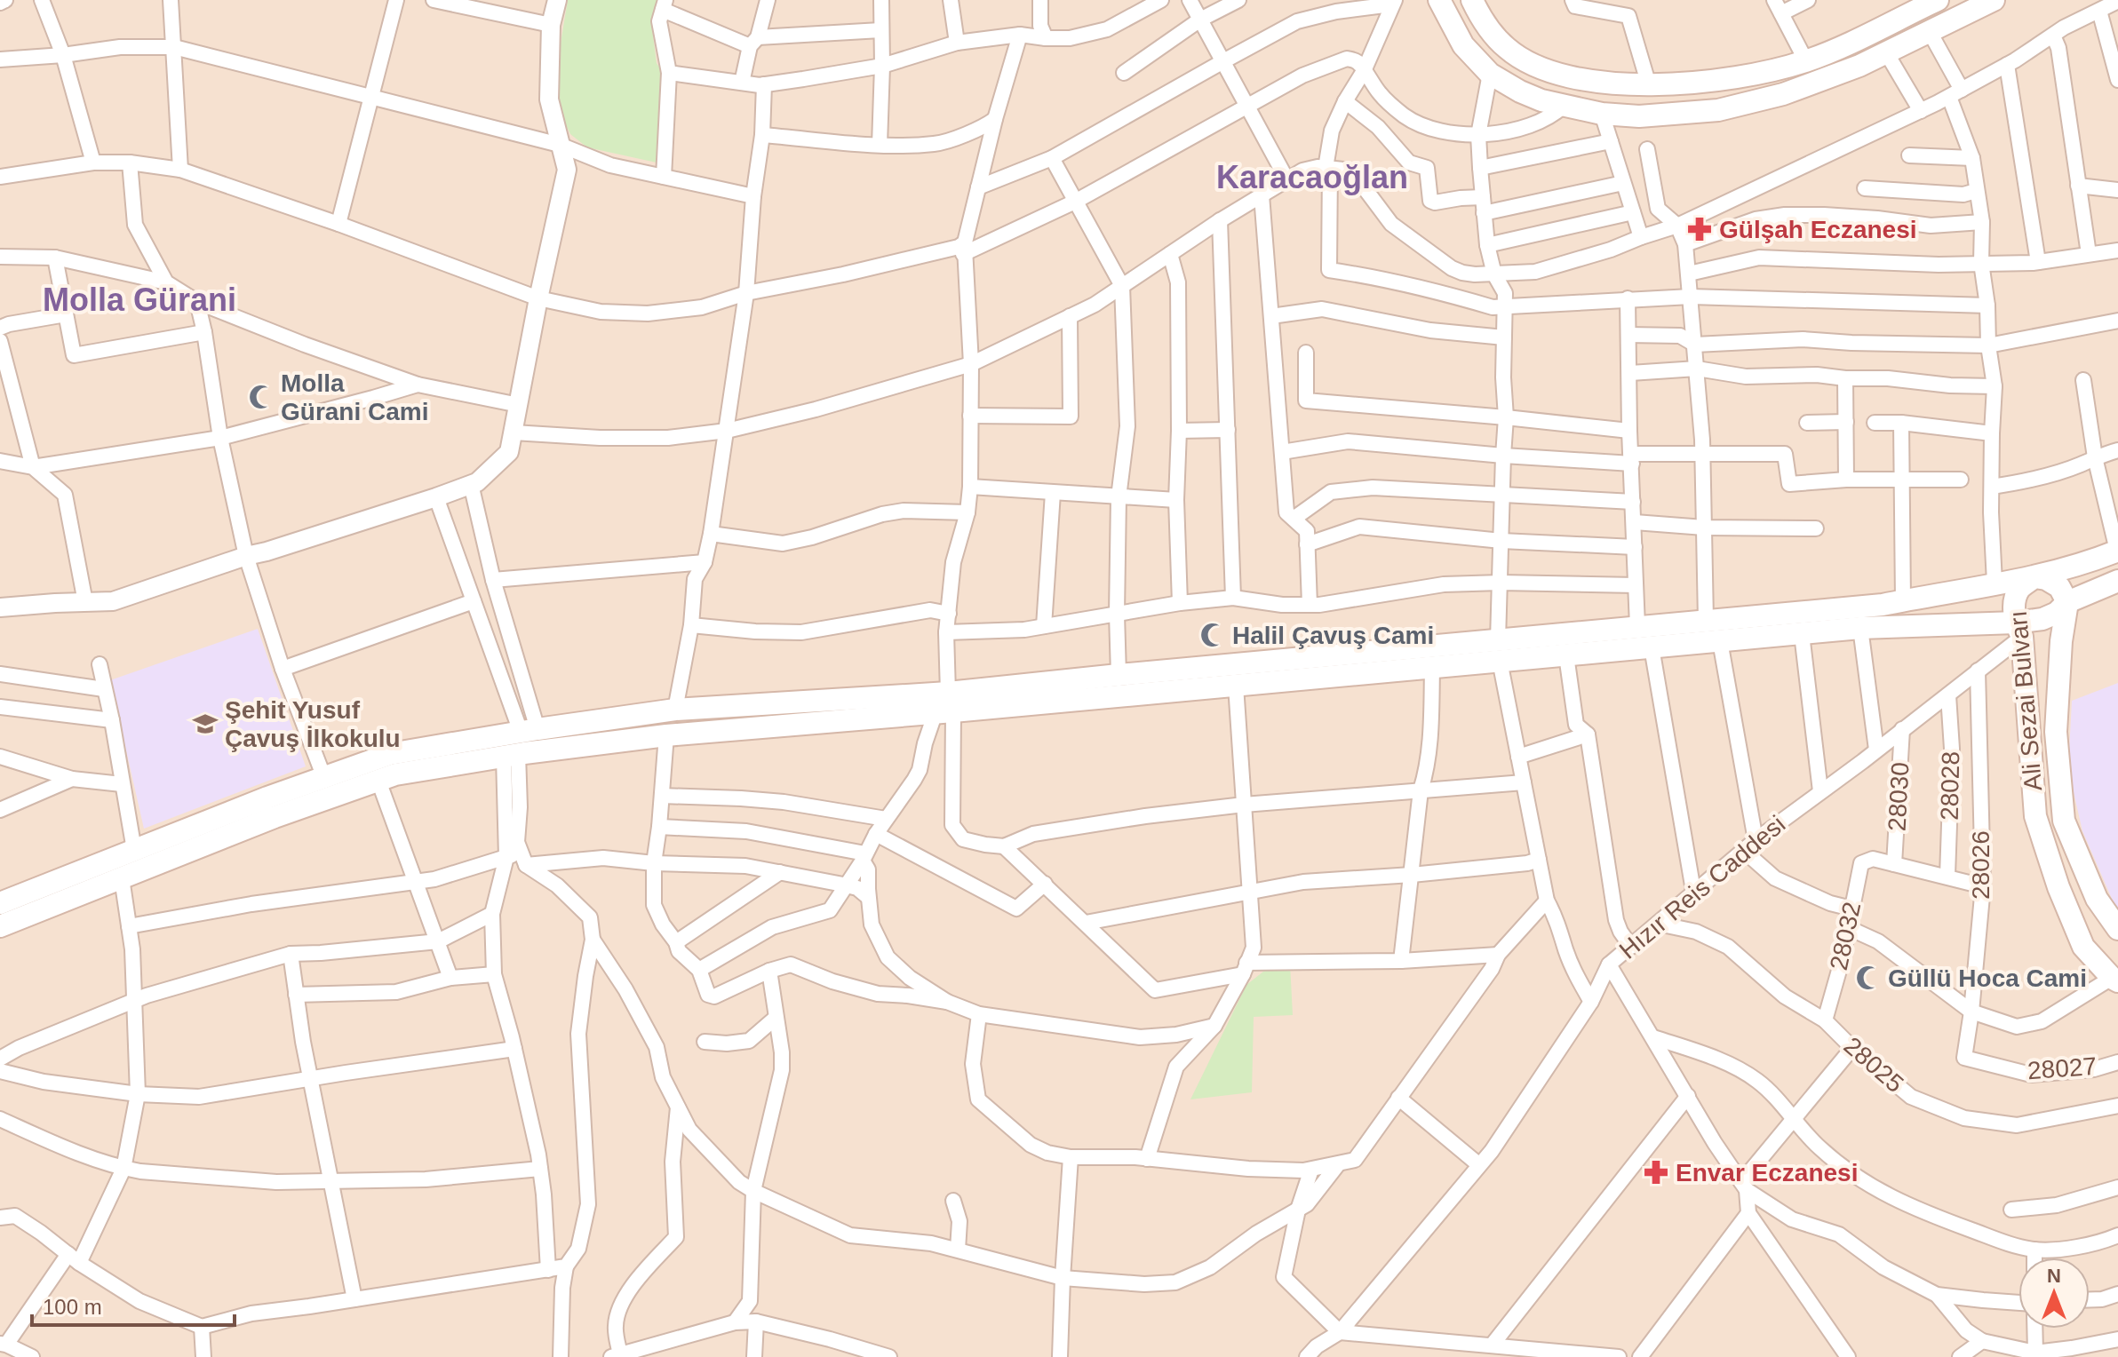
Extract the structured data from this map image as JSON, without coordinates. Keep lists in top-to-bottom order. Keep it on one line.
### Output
{"streets":{"main road":["Ali Sezai Bulvarı"],"street":["28028","28030","28026","Hızır Reis Caddesi","28032","28025","28027"]},"crossings":[["Ali Sezai Bulvarı","Hızır Reis Caddesi"],["28028","Hızır Reis Caddesi"],["28030","Hızır Reis Caddesi"],["28030","28032"],["28026","Hızır Reis Caddesi"],["28026","28027"],["Hızır Reis Caddesi","28025"],["28032","28025"]],"districts":["Karacaoğlan","Molla Gürani"],"places":{"pharmacy":["Gülşah Eczanesi","Envar Eczanesi"],"mosque":["Molla Gürani Cami","Halil Çavuş Cami","Güllü Hoca Cami"],"school or university":["Şehit Yusuf Çavuş İlkokulu"]},"scale_bar":"100 m","north":"top"}
